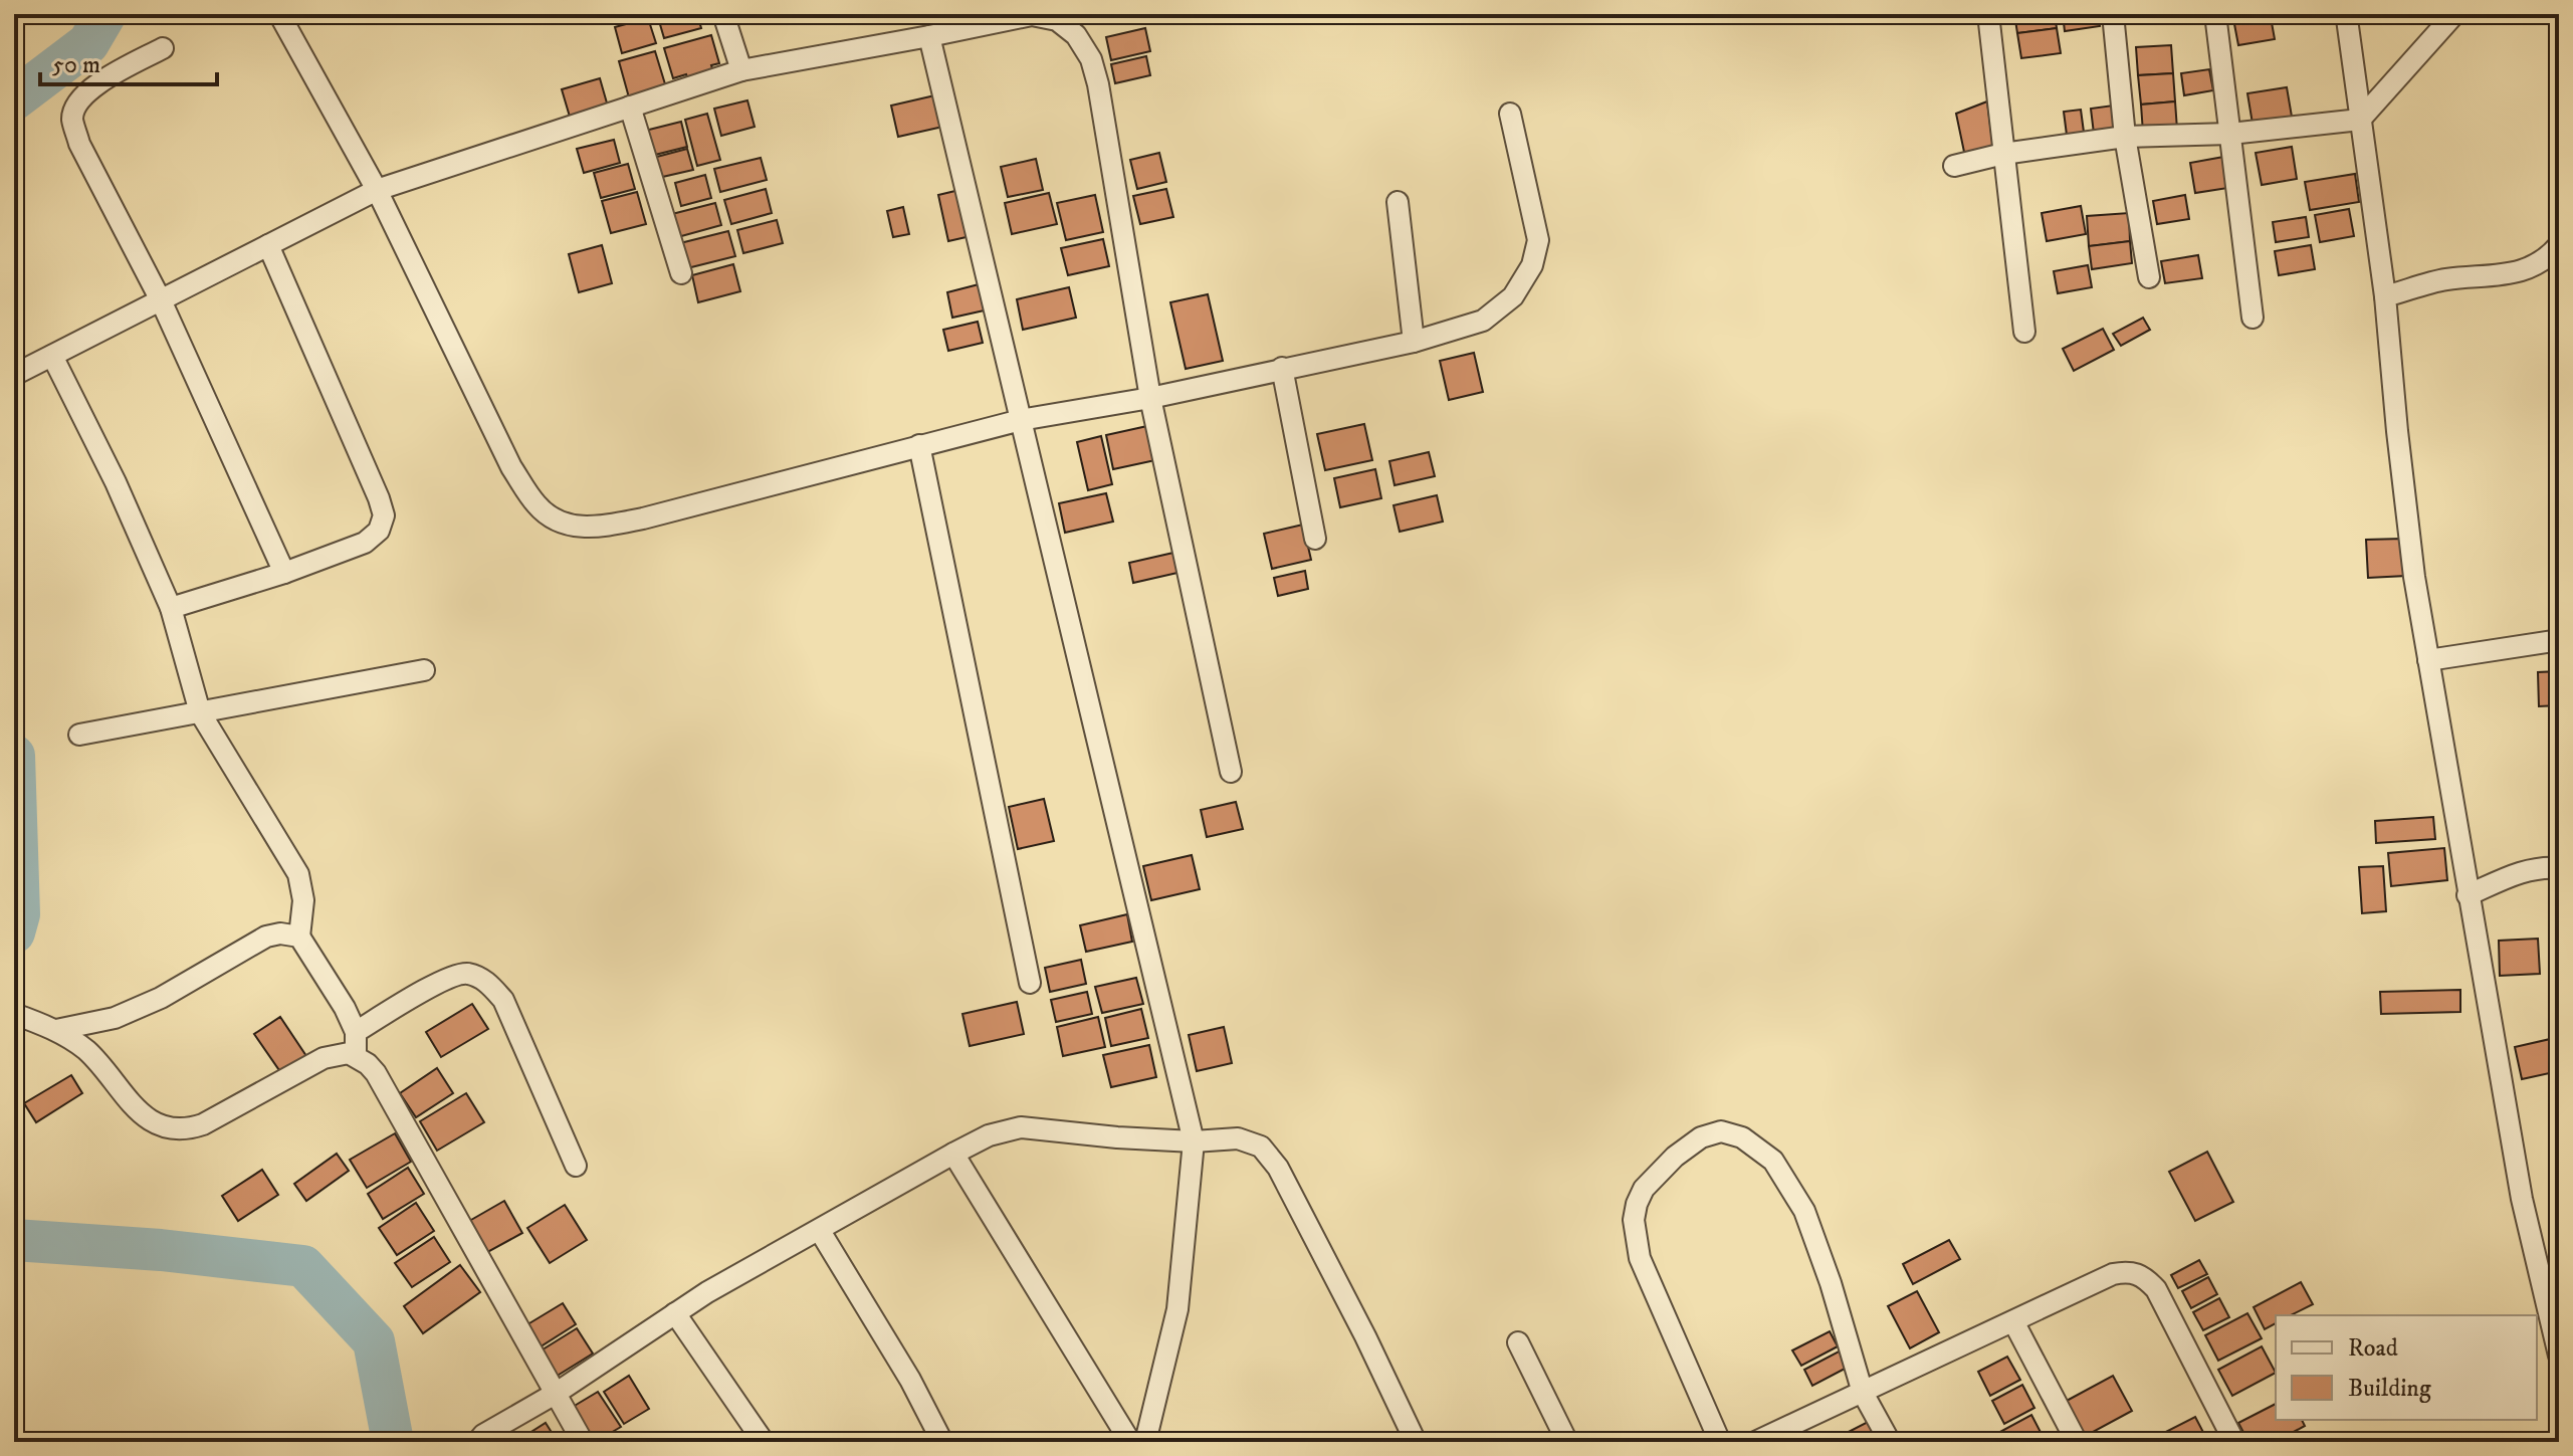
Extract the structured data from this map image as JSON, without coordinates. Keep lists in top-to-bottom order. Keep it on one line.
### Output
{"legend":["Road","Building"],"scale_bar":"50 m"}
